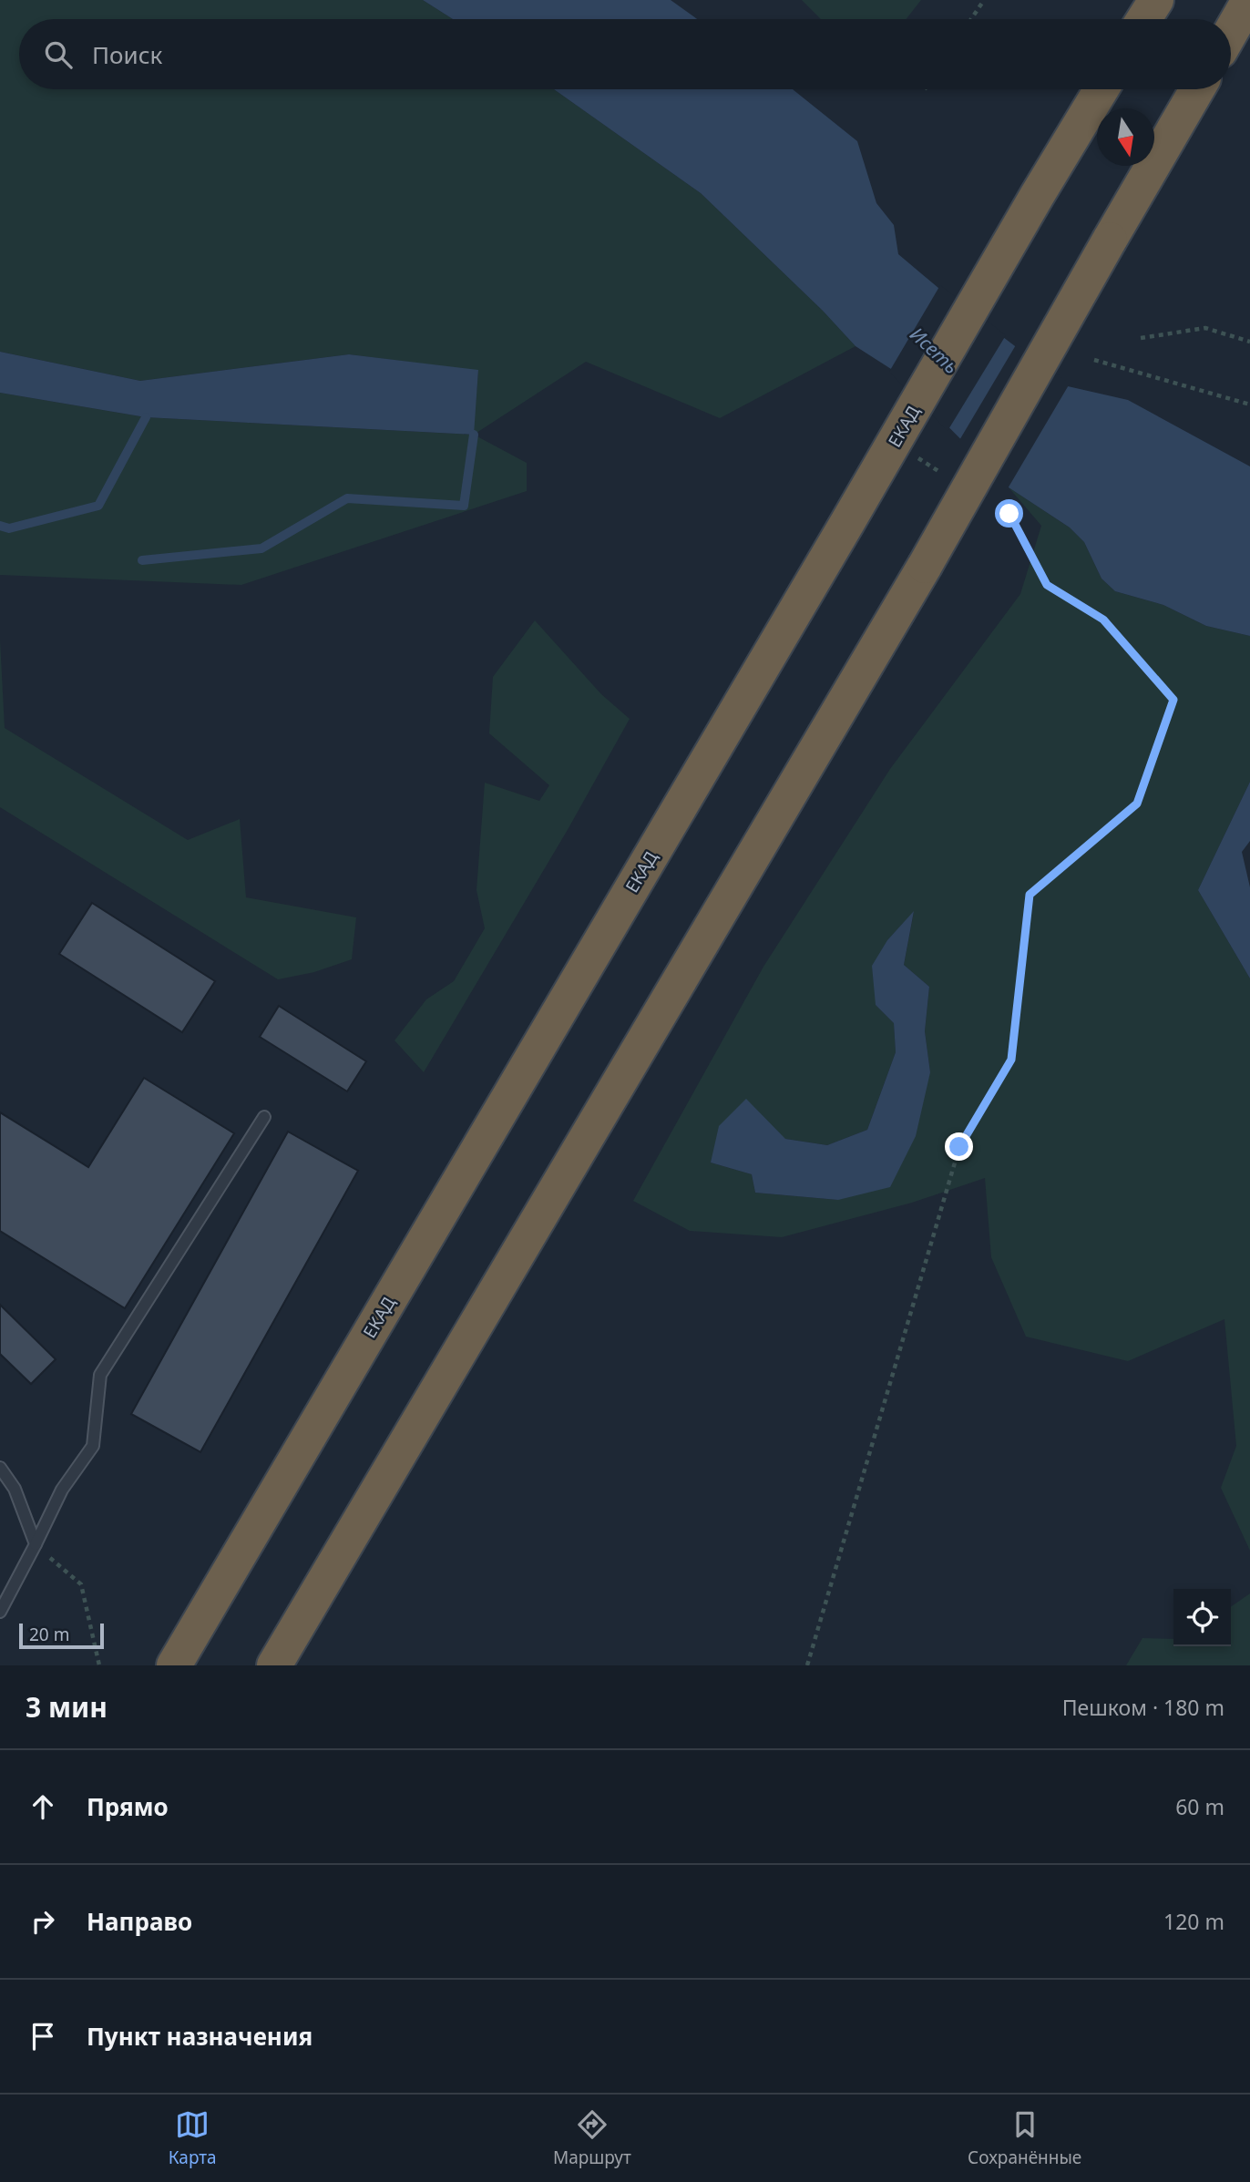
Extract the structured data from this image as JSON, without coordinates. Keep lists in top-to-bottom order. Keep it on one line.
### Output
{"streets":{"highway":["ЕКАД"]},"water":["Исеть"],"scale_bar":"20 m","north":"bottom","page":{"search":"Поиск","scale":"20 m","heading":["3 мин","Пешком · 180 m"],"list":[["Прямо","60 m"],["Направо","120 m"],"Пункт назначения"],"nav":["Карта","Маршрут","Сохранённые"]}}
